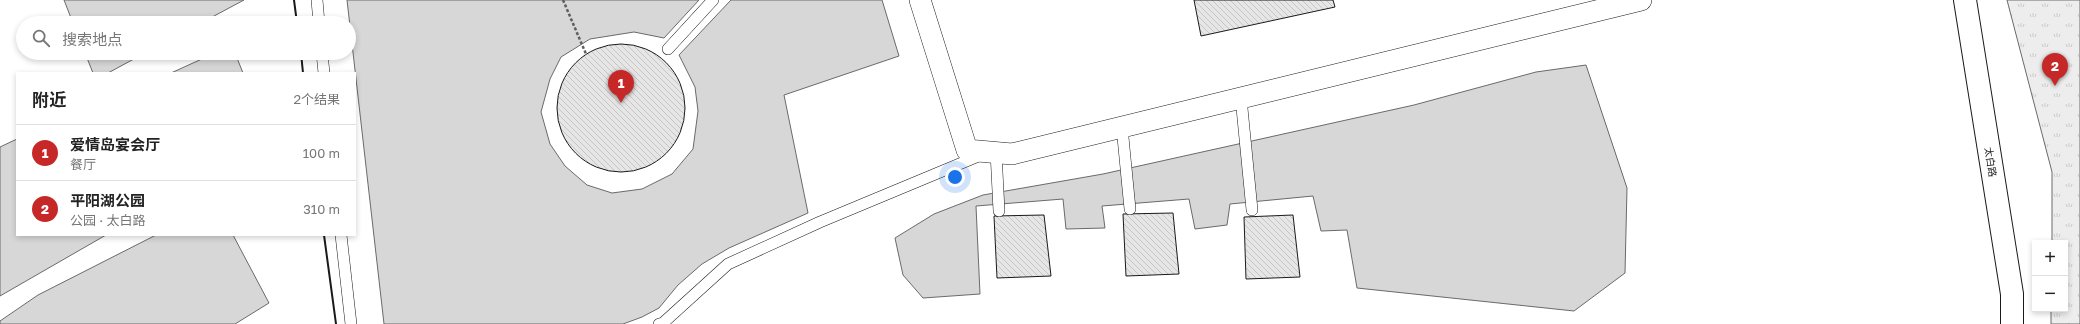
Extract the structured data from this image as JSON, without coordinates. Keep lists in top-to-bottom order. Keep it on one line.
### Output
{"streets":{"main road":["太白路"]},"page":{"search":"搜索地点","pins":["2","1"],"heading":["附近","2个结果"],"list":[{"mark":"1","name":"爱情岛宴会厅","note":"餐厅","value":"100 m"},{"mark":"2","name":"平阳湖公园","note":"公园 · 太白路","value":"310 m"}],"map_buttons":["+","−"]}}
